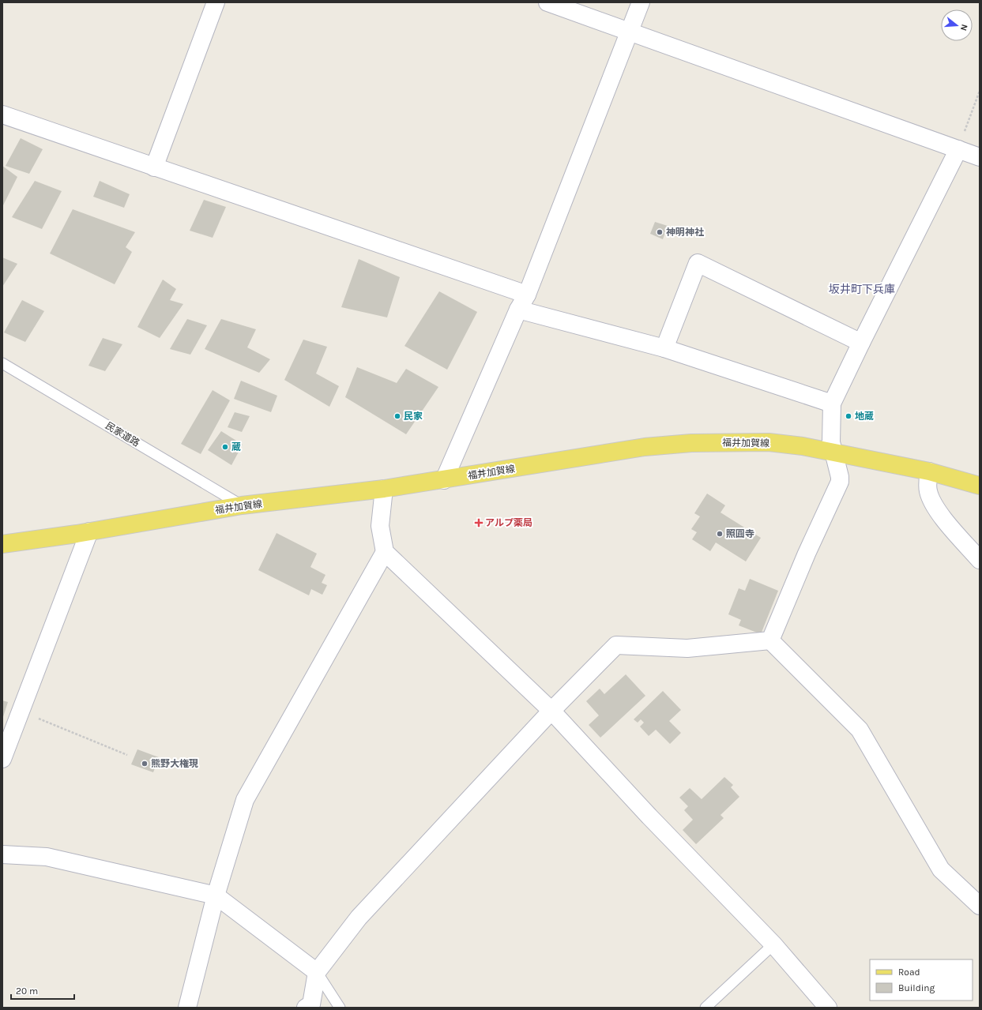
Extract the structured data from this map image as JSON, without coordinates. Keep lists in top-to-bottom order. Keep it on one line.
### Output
{"streets":{"main road":["福井加賀線"],"lane":["民家道路"]},"crossings":[["民家道路","福井加賀線"]],"districts":["坂井町下兵庫"],"places":{"other":["神明神社","民家","地蔵","蔵","照圓寺","熊野大権現"],"health":["アルプ薬局"]},"legend":["Road","Building"],"scale_bar":"20 m","north":"right"}
